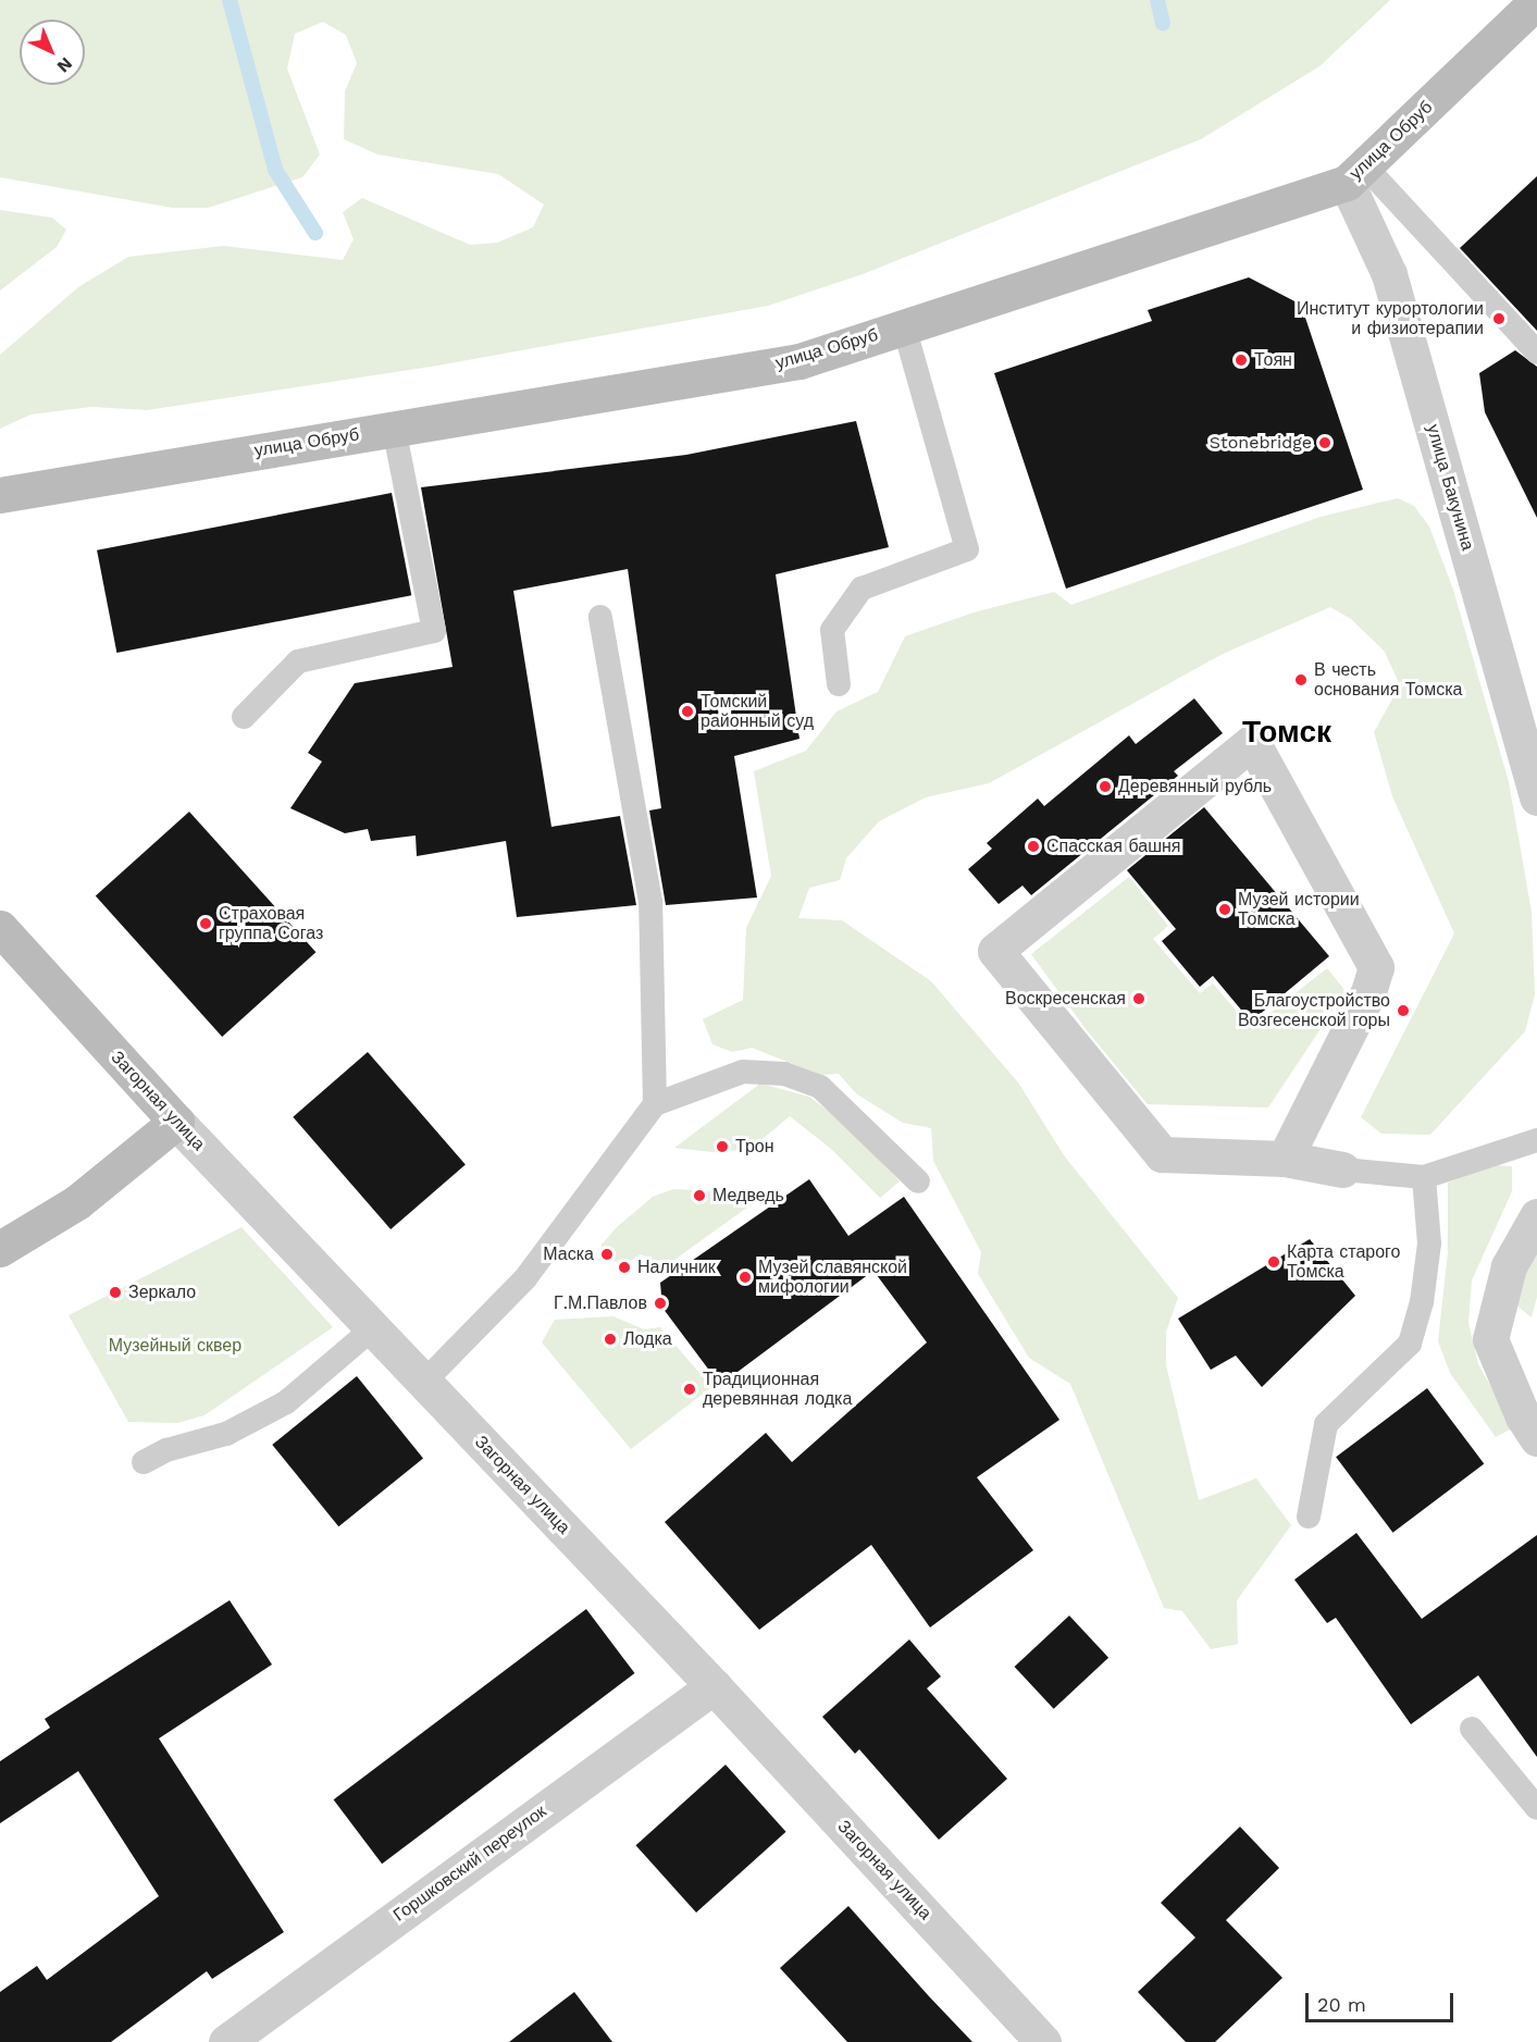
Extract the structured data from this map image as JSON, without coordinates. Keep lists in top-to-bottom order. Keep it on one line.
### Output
{"streets":{"street":["улица Обруб","улица Бакунина","Загорная улица","Горшковский переулок"]},"crossings":[["улица Обруб","улица Бакунина"],["Загорная улица","Горшковский переулок"]],"districts":["Томск"],"parks":["Музейный сквер"],"places":["Институт курортологии и физиотерапии","Тоян","Stonebridge","В честь основания Томска","Томский районный суд","Деревянный рубль","Спасская башня","Музей истории Томска","Страховая группа Согаз","Воскресенская","Благоустройство Возгесенской горы","Трон","Медведь","Маска","Карта старого Томска","Наличник","Музей славянской мифологии","Зеркало","Г.М.Павлов","Лодка","Традиционная деревянная лодка"],"scale_bar":"20 m","north":"bottom right"}
